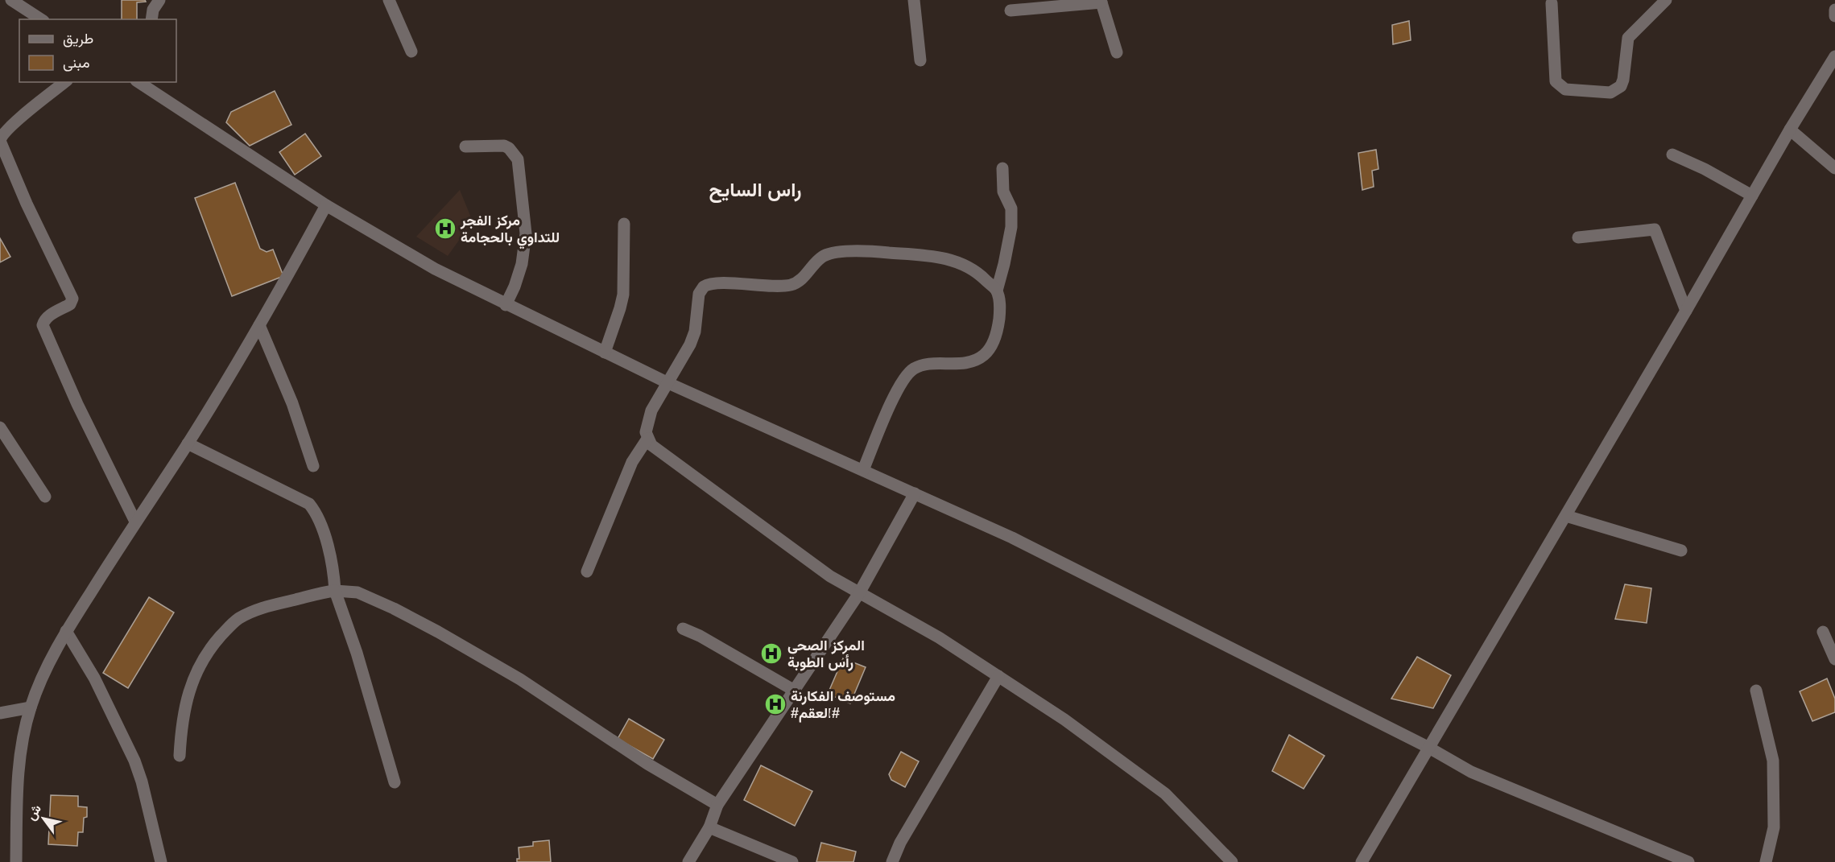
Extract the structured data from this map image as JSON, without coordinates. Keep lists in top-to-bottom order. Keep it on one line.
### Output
{"districts":["راس السايح"],"places":{"hospital":["مركز الفجر للتداوي بالحجامة","المركز الصحي رأس الطوبة","مستوصف الفكارنة #العقم#"]},"legend":["طريق","مبنى"],"north":"top left"}
